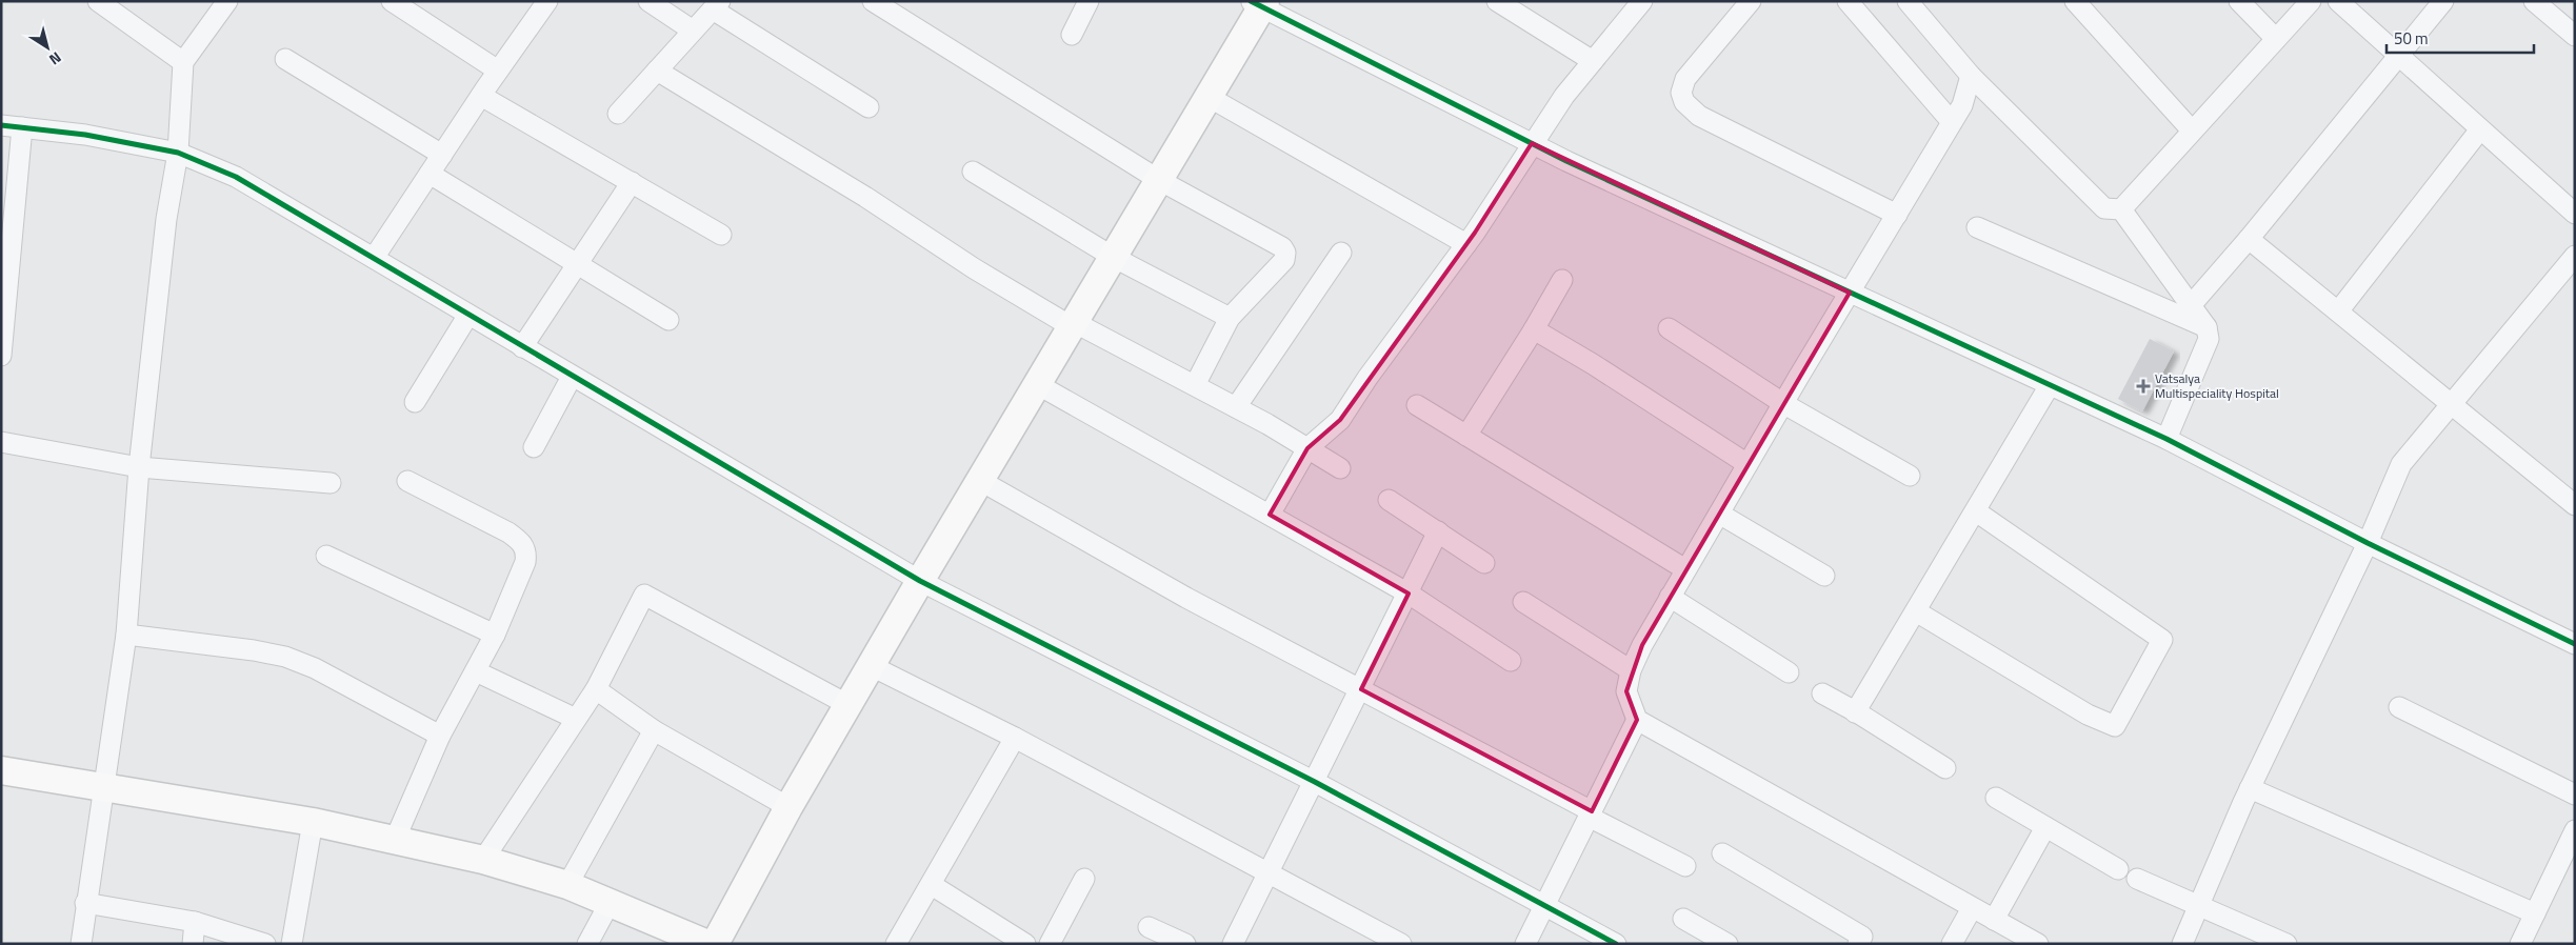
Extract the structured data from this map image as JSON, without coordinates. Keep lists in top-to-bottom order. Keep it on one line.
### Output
{"places":{"health":["Vatsalya Multispeciality Hospital"]},"scale_bar":"50 m","north":"bottom right"}
